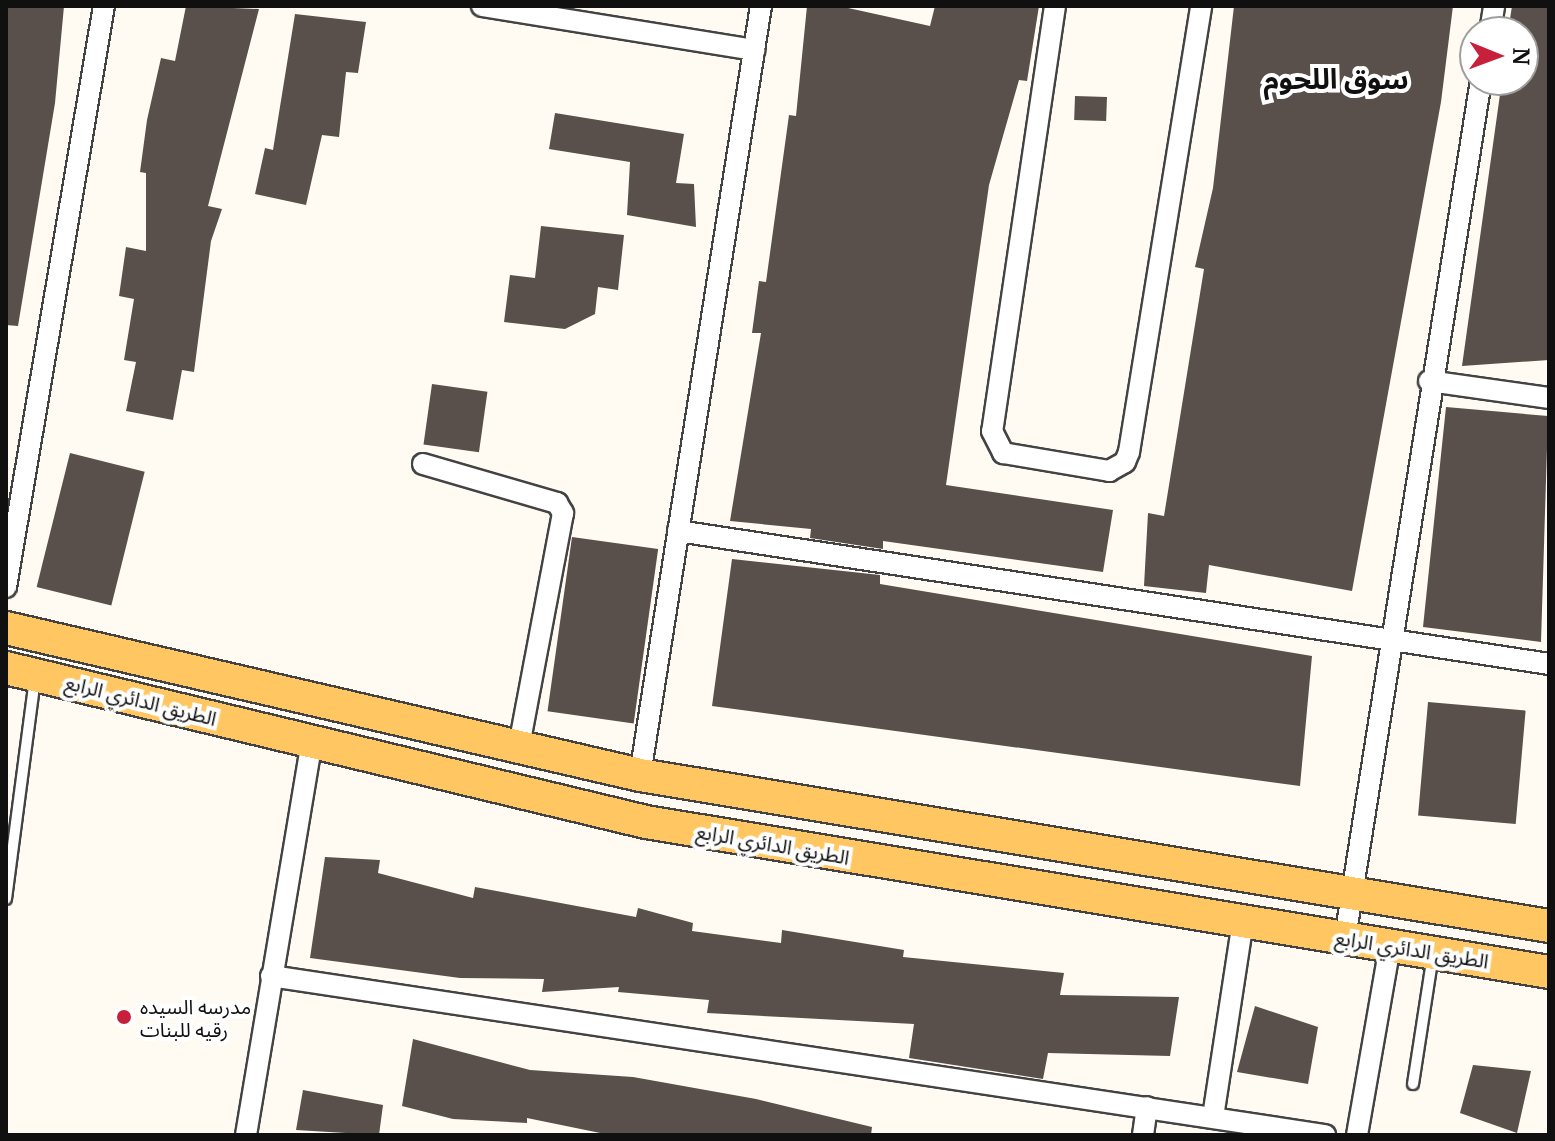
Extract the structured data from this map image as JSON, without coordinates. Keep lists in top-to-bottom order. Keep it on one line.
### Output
{"streets":{"main road":["الطريق الدائري الرابع"]},"districts":["سوق اللحوم"],"places":["مدرسه السيده رقيه للبنات"],"north":"right"}
